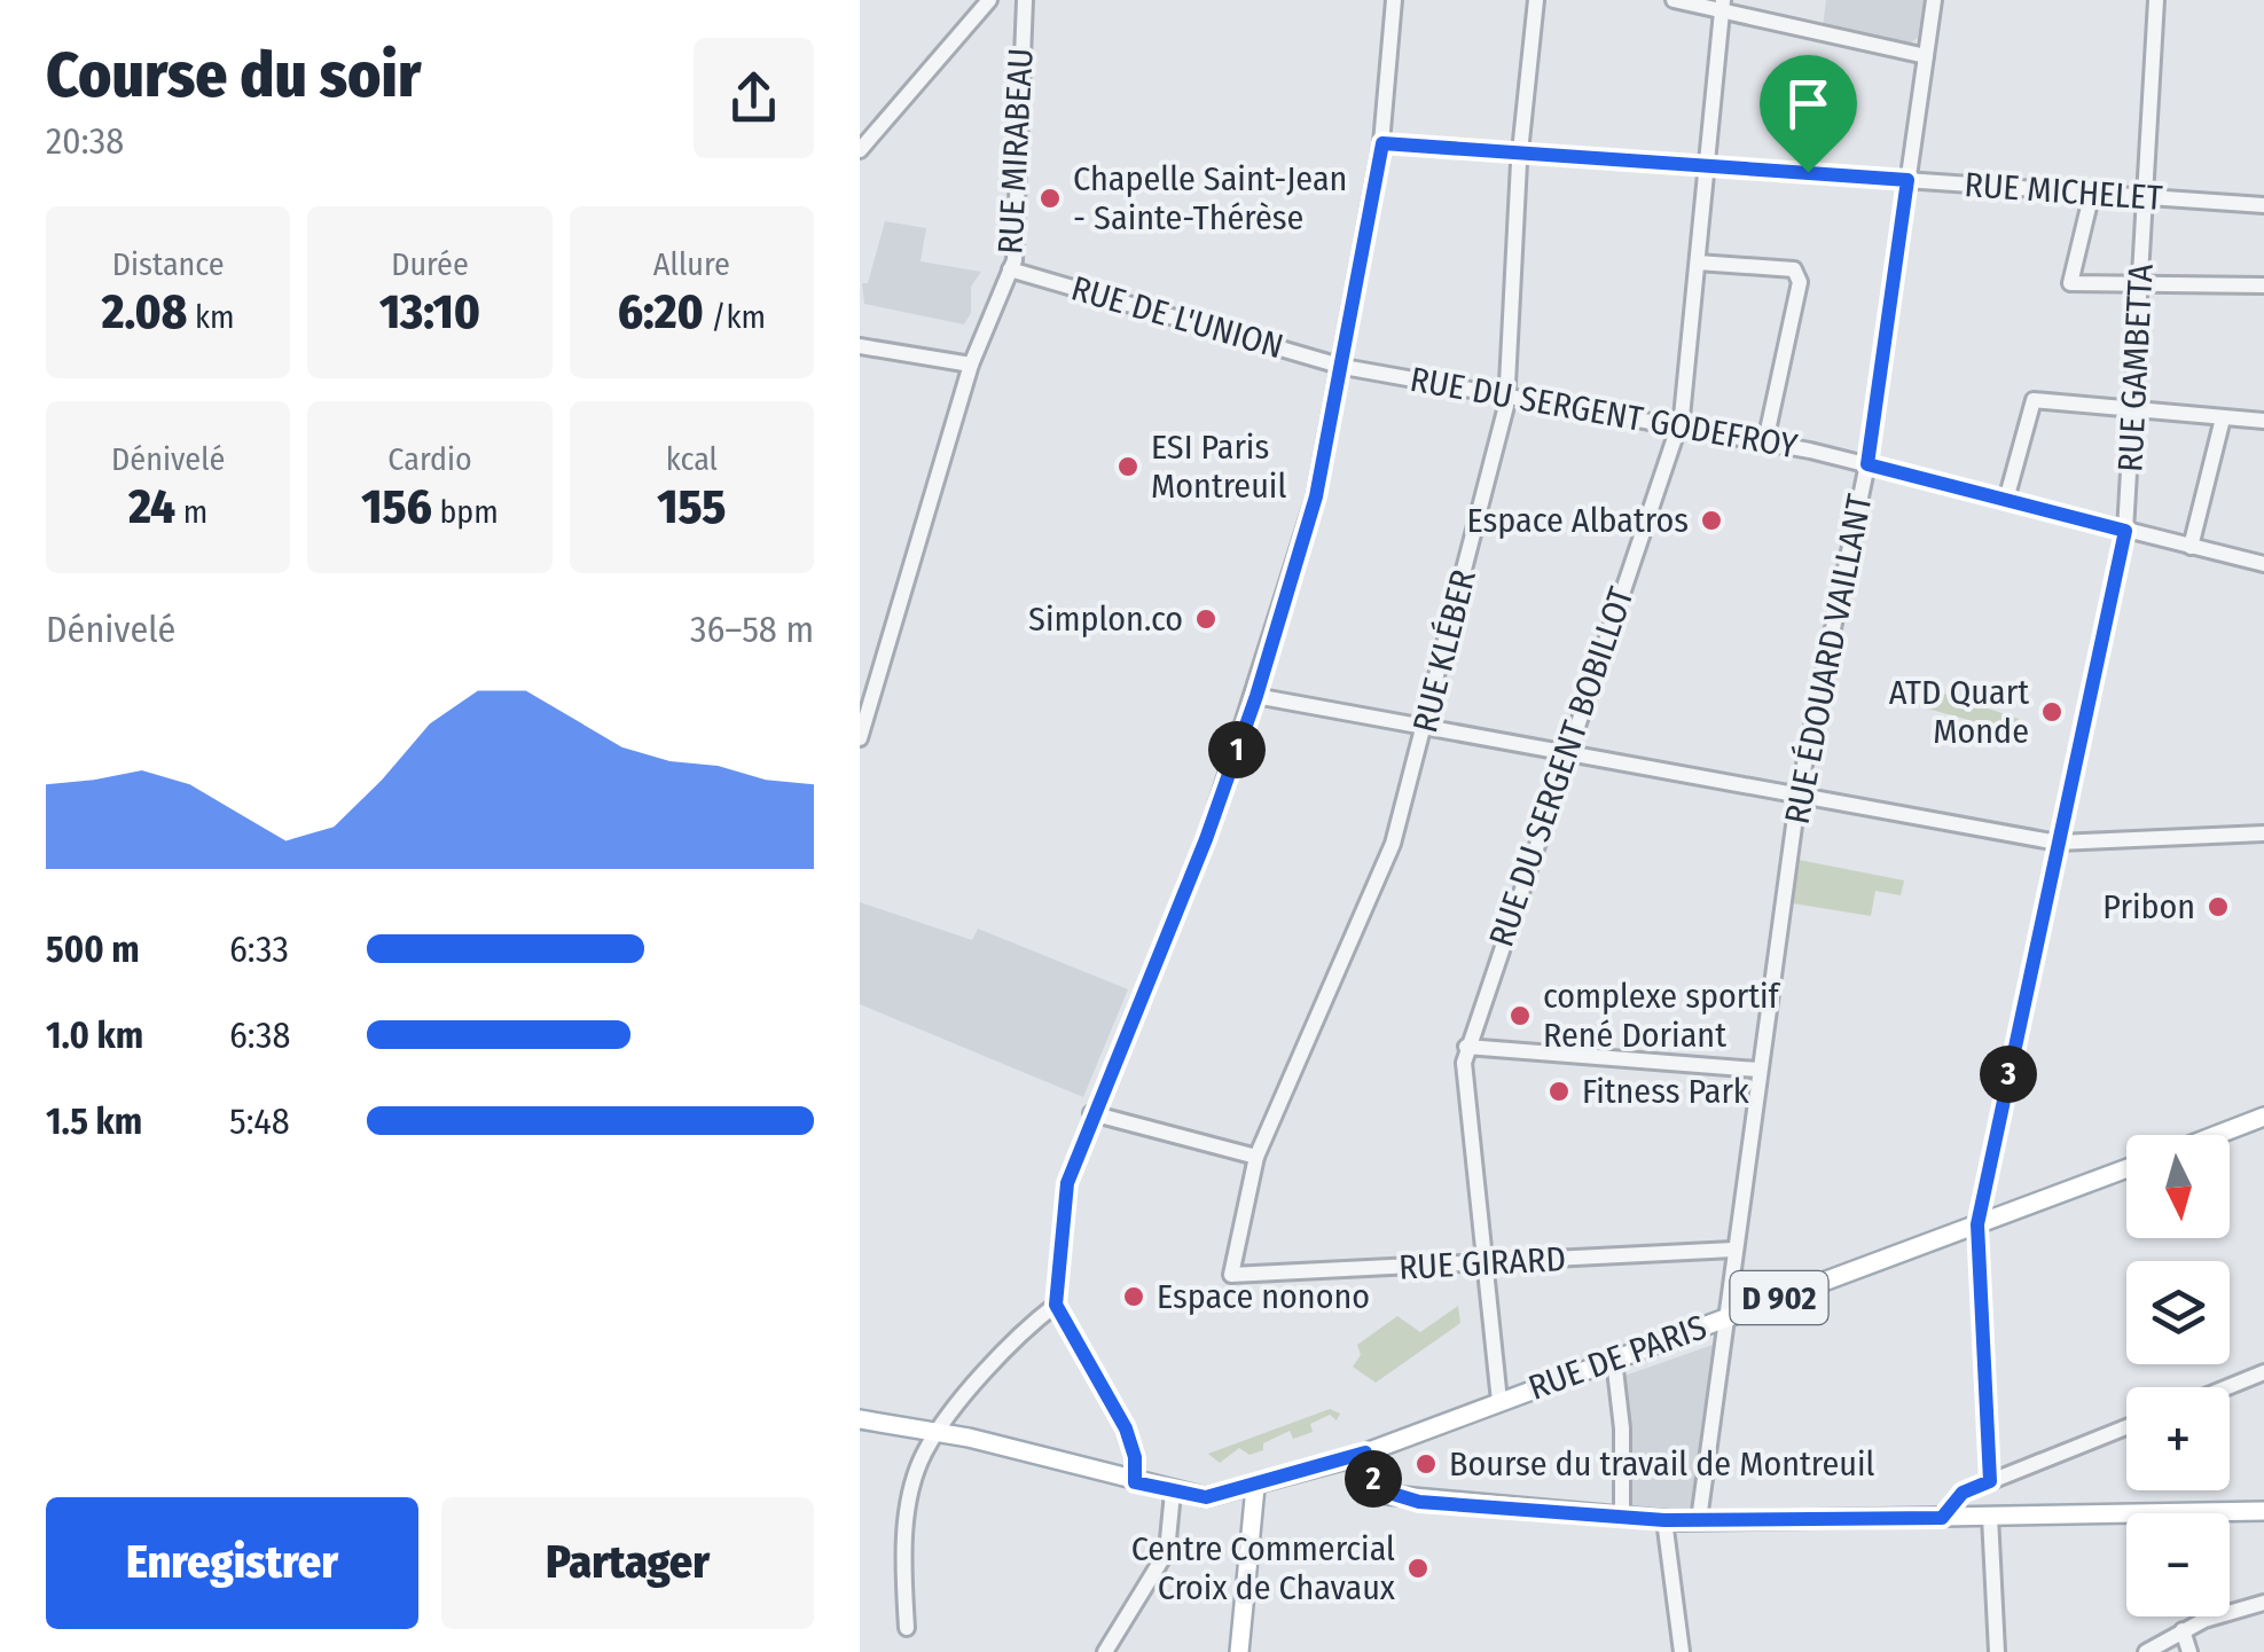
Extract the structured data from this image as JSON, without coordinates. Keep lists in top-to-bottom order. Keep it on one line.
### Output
{"streets":{"main road":["D 902","RUE DE PARIS"],"street":["RUE MIRABEAU","RUE MICHELET","RUE DE L'UNION","RUE GAMBETTA","RUE DU SERGENT GODEFROY","RUE KLÉBER","RUE ÉDOUARD VAILLANT","RUE DU SERGENT BOBILLOT","RUE GIRARD"]},"crossings":[["RUE MIRABEAU","RUE DE L'UNION"],["RUE MICHELET","RUE GAMBETTA"],["RUE MICHELET","RUE KLÉBER"],["RUE MICHELET","RUE ÉDOUARD VAILLANT"],["RUE MICHELET","RUE DU SERGENT BOBILLOT"],["RUE DE L'UNION","RUE DU SERGENT GODEFROY"],["RUE GAMBETTA","RUE DU SERGENT GODEFROY"],["RUE GAMBETTA","RUE DE PARIS"],["RUE DU SERGENT GODEFROY","RUE KLÉBER"],["RUE DU SERGENT GODEFROY","RUE ÉDOUARD VAILLANT"],["RUE DU SERGENT GODEFROY","RUE DU SERGENT BOBILLOT"],["RUE KLÉBER","RUE GIRARD"],["RUE ÉDOUARD VAILLANT","RUE GIRARD"],["RUE ÉDOUARD VAILLANT","RUE DE PARIS"],["RUE DU SERGENT BOBILLOT","RUE GIRARD"],["RUE DU SERGENT BOBILLOT","RUE DE PARIS"]],"places":["Chapelle Saint-Jean - Sainte-Thérèse","ESI Paris Montreuil","Espace Albatros","Simplon.co","ATD Quart Monde","Pribon","complexe sportif René Doriant","Fitness Park","Espace nonono","Bourse du travail de Montreuil","Centre Commercial Croix de Chavaux"],"north":"bottom","page":{"heading":["Course du soir","20:38"],"stats":[["Distance","2.08 km"],["Durée","13:10"],["Allure","6:20 /km"],["Dénivelé","24 m"],["Cardio","156 bpm"],["kcal","155"]],"chart":["Dénivelé","36–58 m"],"pins":["1","3","2"],"list":[{"name":"500 m","note":"6:33"},{"name":"1.0 km","note":"6:38"},{"name":"1.5 km","note":"5:48"}],"map_buttons":["+","−"],"buttons":["Enregistrer","Partager"]}}
